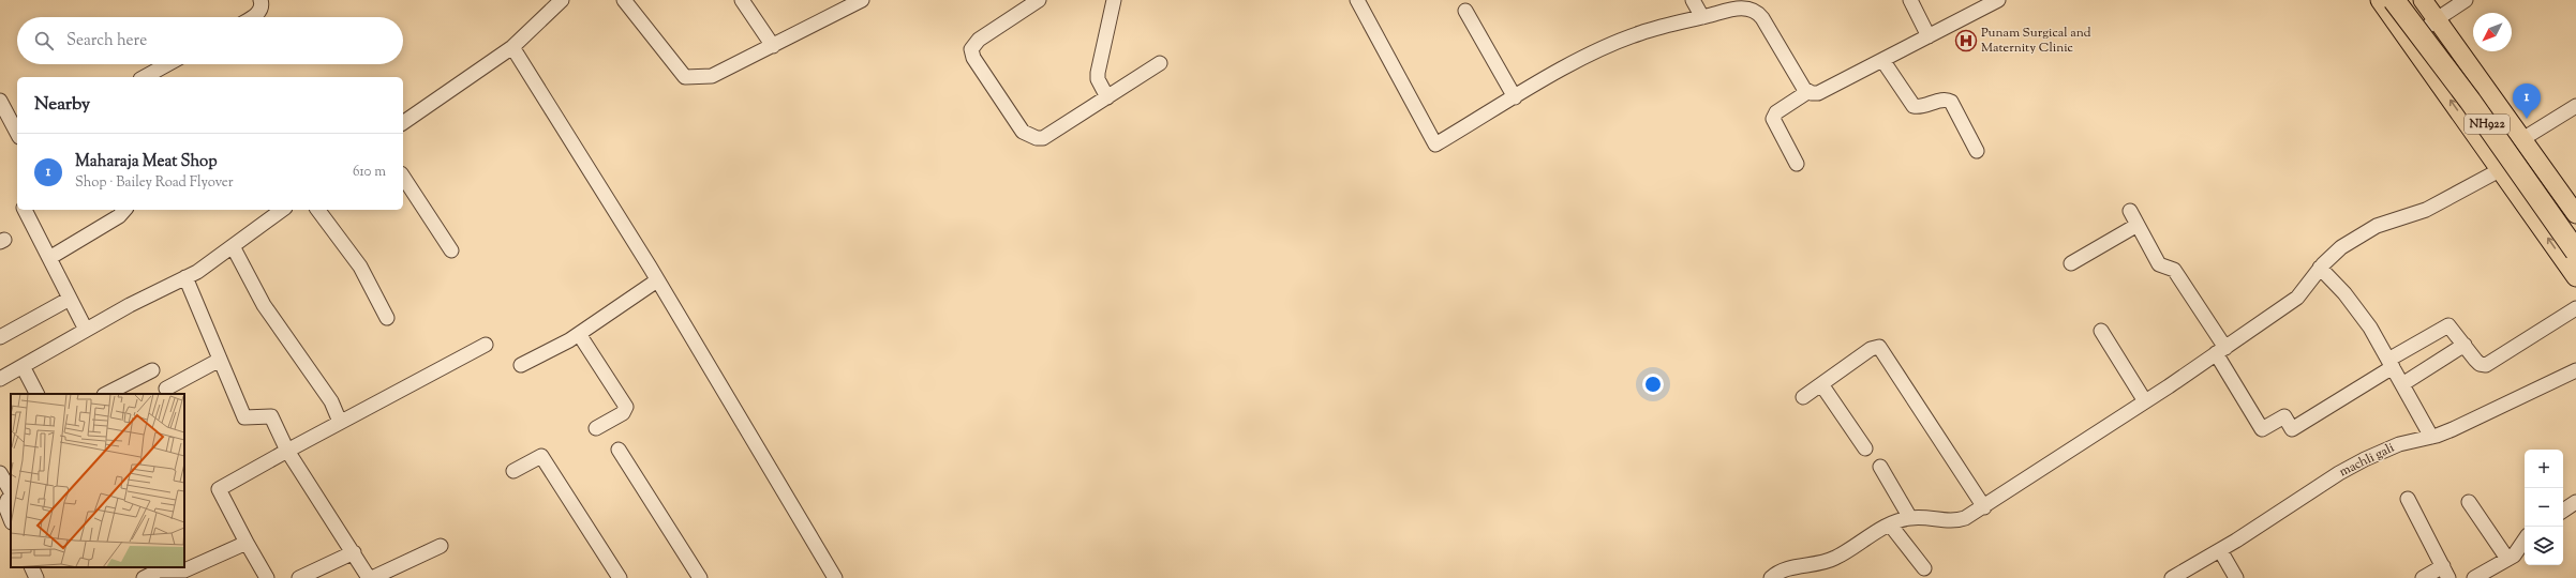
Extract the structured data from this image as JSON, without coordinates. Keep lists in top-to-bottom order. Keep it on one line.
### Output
{"streets":{"highway":["NH922"],"street":["machli gali"]},"places":{"hospital":["Punam Surgical and Maternity Clinic"]},"north":"bottom left","page":{"search":"Search here","heading":"Nearby","pins":"1","list":[{"mark":"1","name":"Maharaja Meat Shop","note":"Shop · Bailey Road Flyover","value":"610 m"}],"map_buttons":["+","−"]}}
